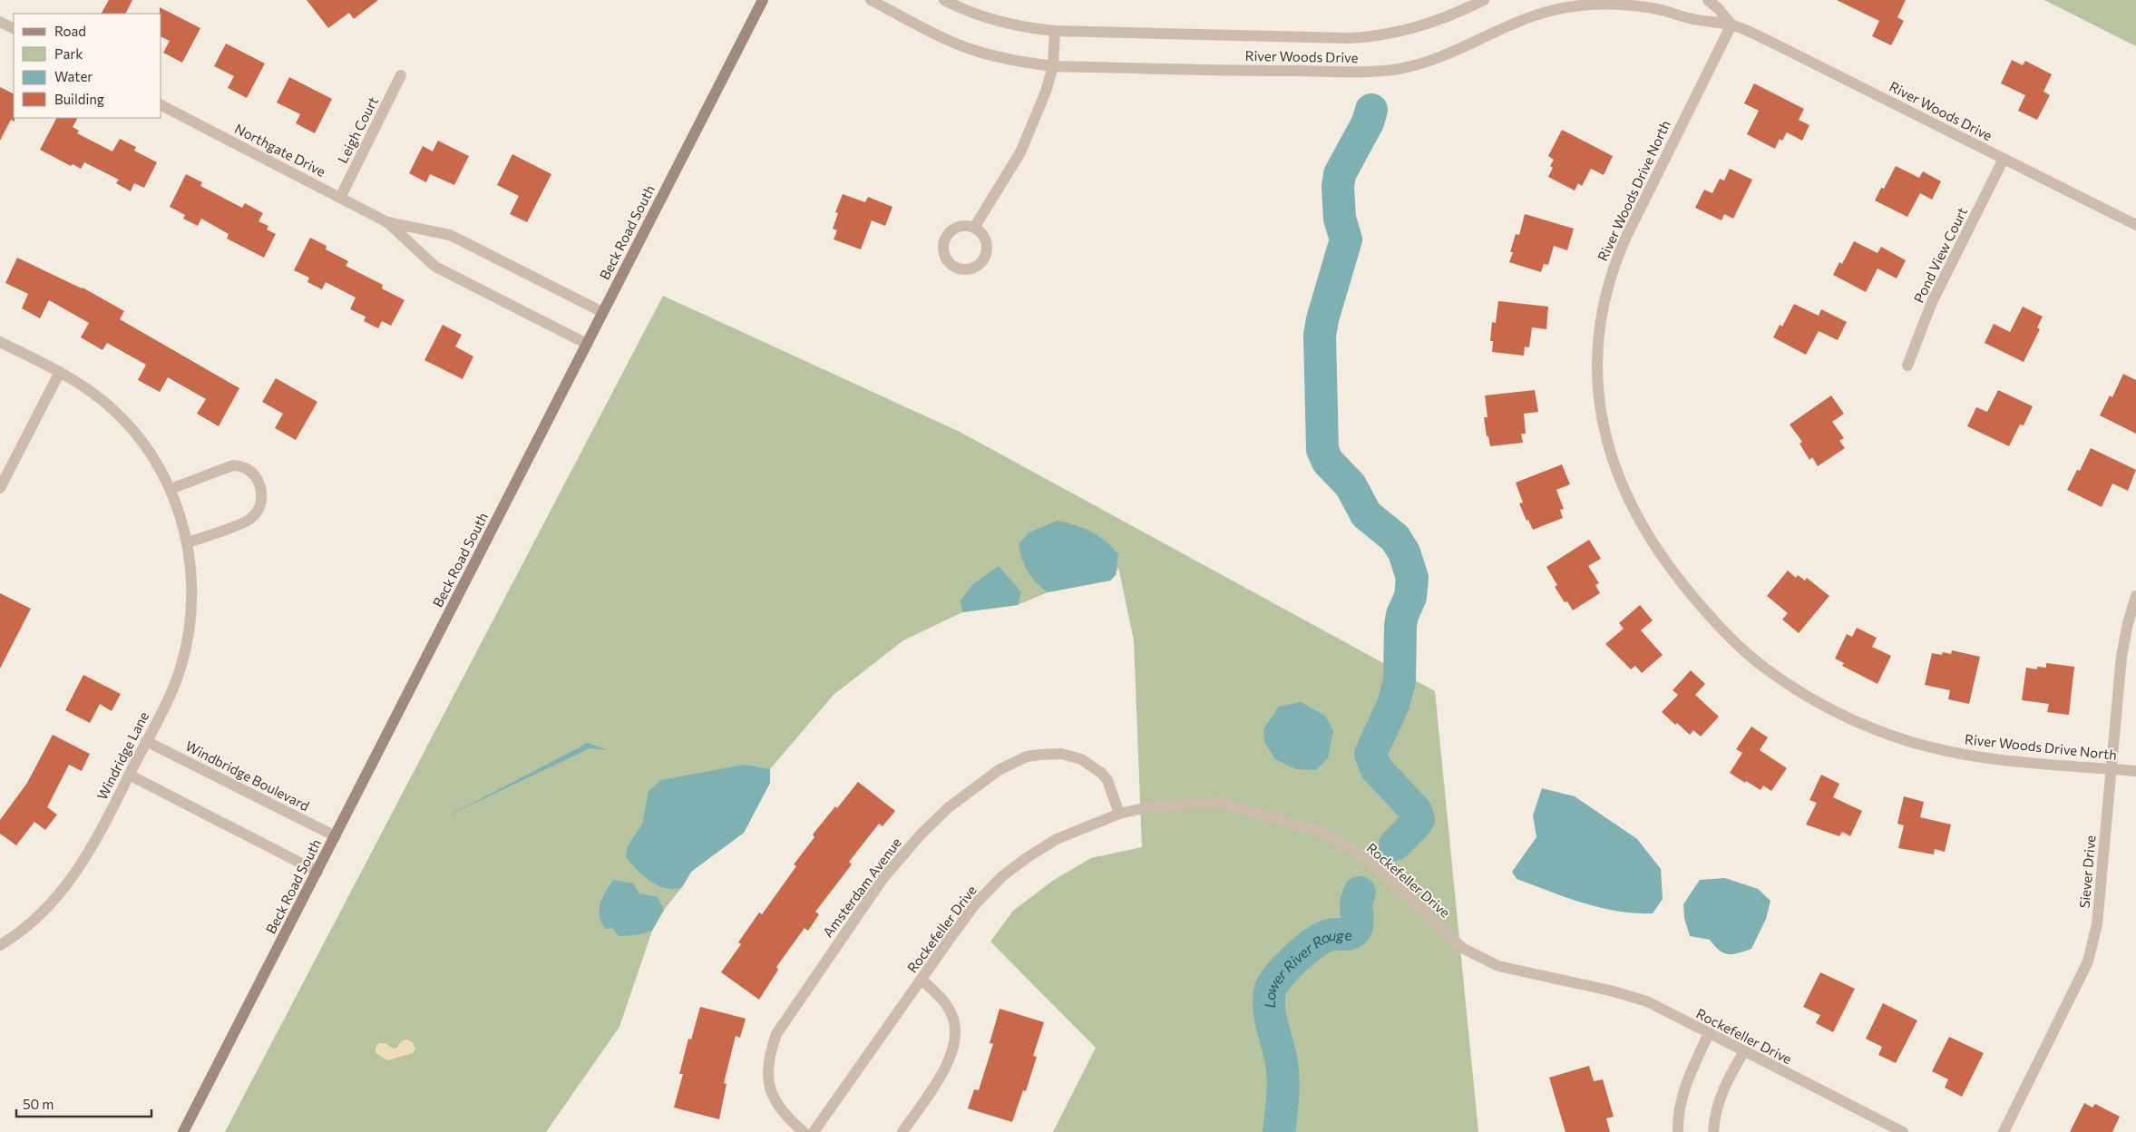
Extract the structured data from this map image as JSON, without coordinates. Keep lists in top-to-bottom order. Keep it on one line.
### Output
{"streets":{"main road":["Beck Road South"],"street":["River Woods Drive","Leigh Court","Northgate Drive","River Woods Drive North","Pond View Court","Windridge Lane","Windbridge Boulevard","Siever Drive","Rockefeller Drive","Amsterdam Avenue"]},"crossings":[["River Woods Drive","River Woods Drive North"],["River Woods Drive","Pond View Court"],["Leigh Court","Northgate Drive"],["Northgate Drive","Beck Road South"],["River Woods Drive North","Siever Drive"],["Beck Road South","Windbridge Boulevard"],["Windridge Lane","Windbridge Boulevard"],["Rockefeller Drive","Amsterdam Avenue"]],"water":["Lower River Rouge"],"legend":["Road","Park","Water","Building"],"scale_bar":"50 m"}
